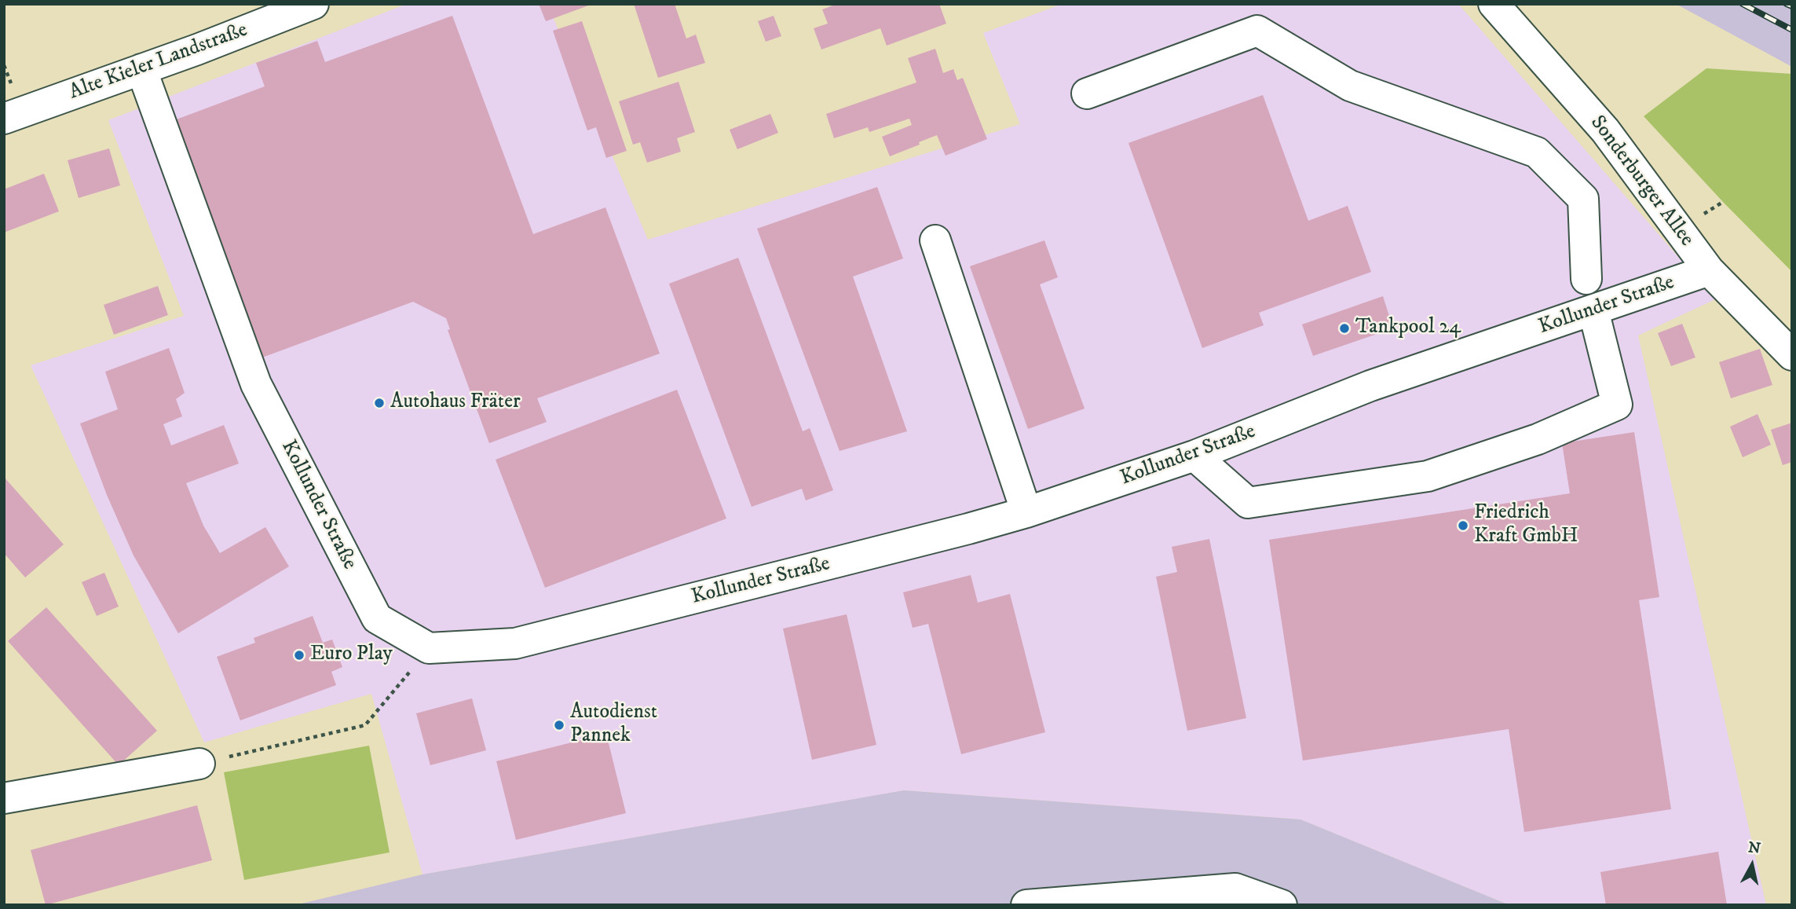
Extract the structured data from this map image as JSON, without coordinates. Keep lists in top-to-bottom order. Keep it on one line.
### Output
{"streets":{"street":["Alte Kieler Landstraße","Sonderburger Allee","Kollunder Straße"]},"crossings":[["Alte Kieler Landstraße","Kollunder Straße"],["Sonderburger Allee","Kollunder Straße"]],"places":["Tankpool 24","Autohaus Fräter","Friedrich Kraft GmbH","Euro Play","Autodienst Pannek"],"north":"top"}
